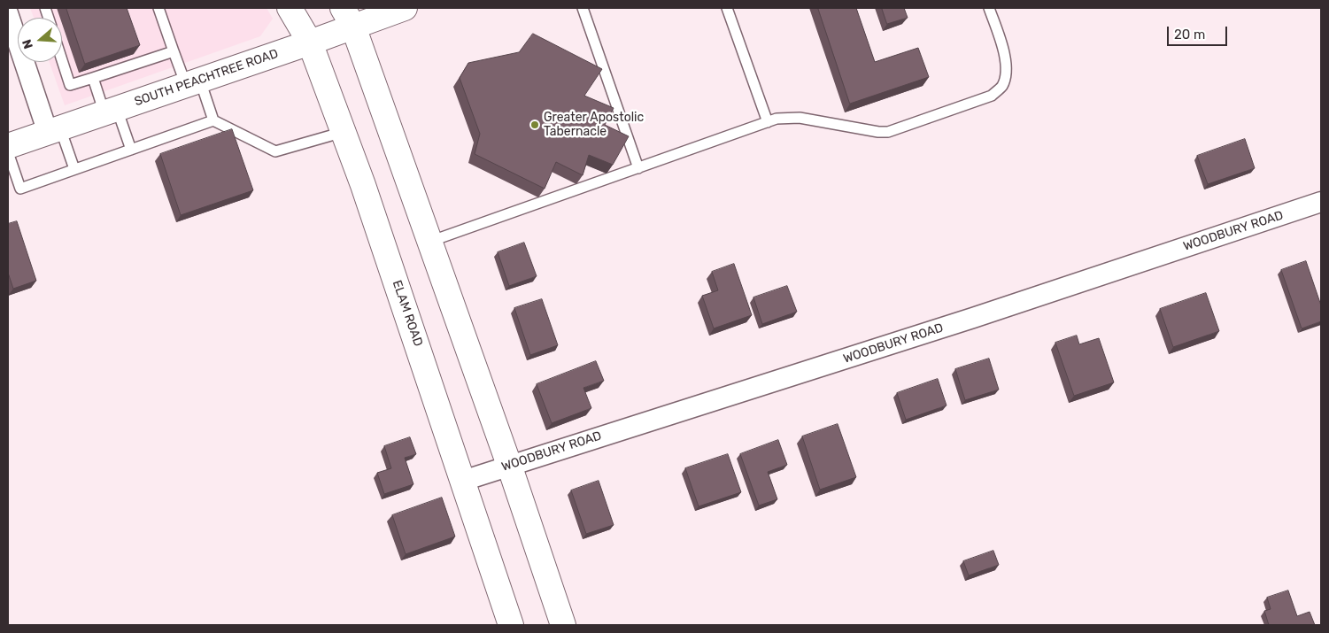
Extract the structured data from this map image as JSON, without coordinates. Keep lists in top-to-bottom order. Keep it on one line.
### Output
{"streets":{"main road":["SOUTH PEACHTREE ROAD","ELAM ROAD"],"street":["WOODBURY ROAD"]},"crossings":[["SOUTH PEACHTREE ROAD","ELAM ROAD"],["WOODBURY ROAD","ELAM ROAD"]],"places":["Greater Apostolic Tabernacle"],"scale_bar":"20 m","north":"left"}
